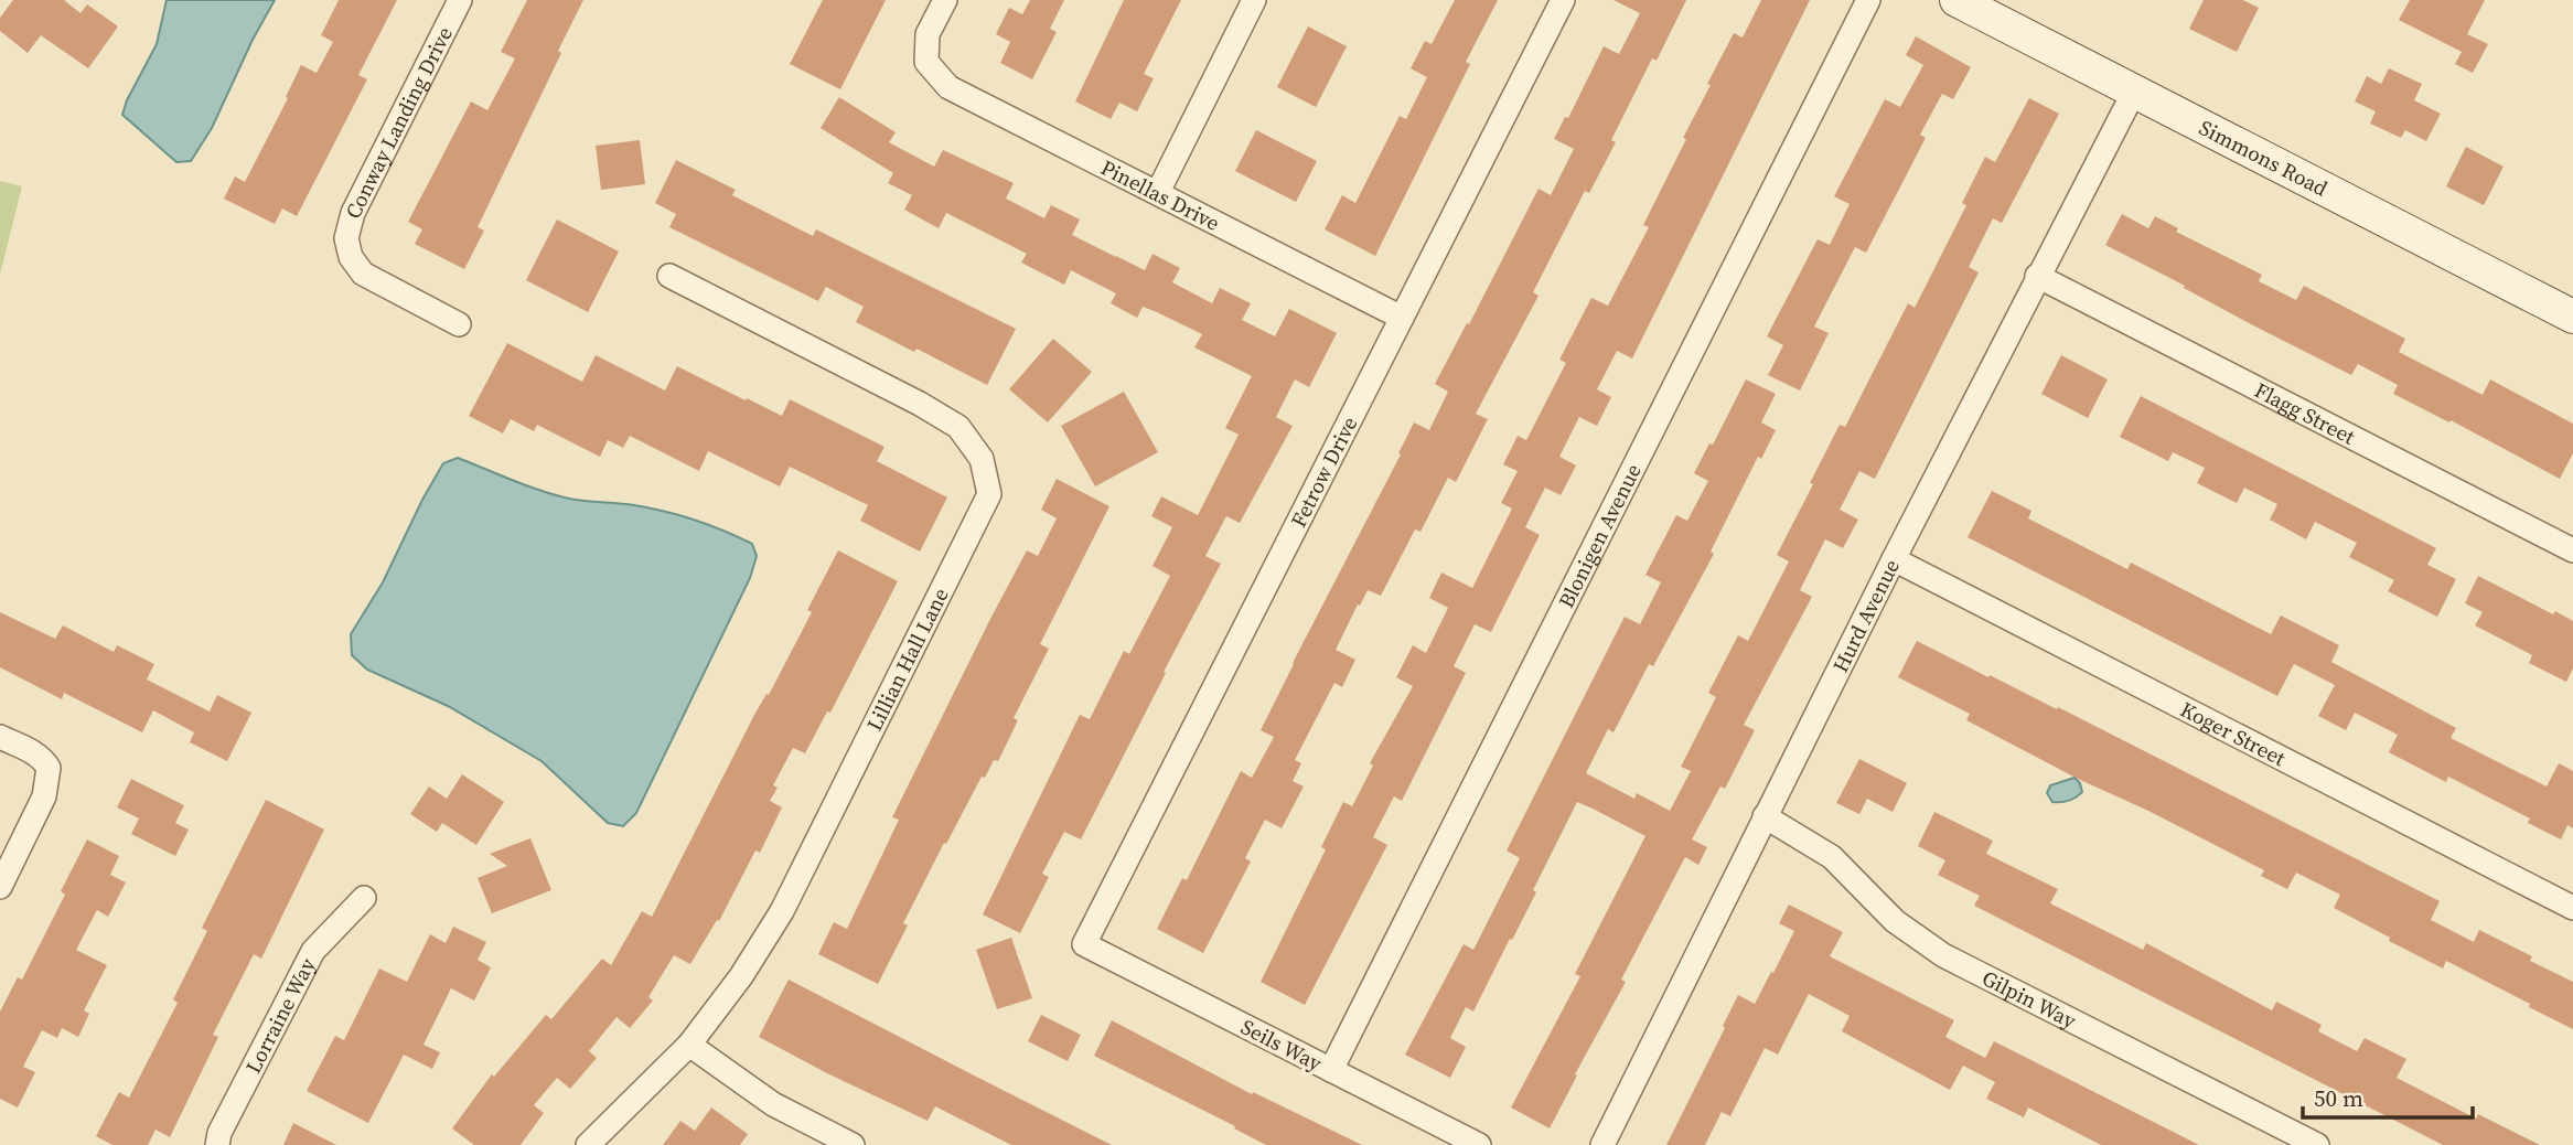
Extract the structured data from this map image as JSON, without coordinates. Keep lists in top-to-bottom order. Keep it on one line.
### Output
{"streets":{"street":["Conway Landing Drive","Simmons Road","Pinellas Drive","Flagg Street","Fetrow Drive","Blonigen Avenue","Hurd Avenue","Lillian Hall Lane","Koger Street","Gilpin Way","Lorraine Way","Seils Way"]},"crossings":[["Simmons Road","Hurd Avenue"],["Pinellas Drive","Fetrow Drive"],["Flagg Street","Hurd Avenue"],["Fetrow Drive","Seils Way"],["Blonigen Avenue","Seils Way"],["Hurd Avenue","Koger Street"],["Hurd Avenue","Gilpin Way"]],"scale_bar":"50 m"}
